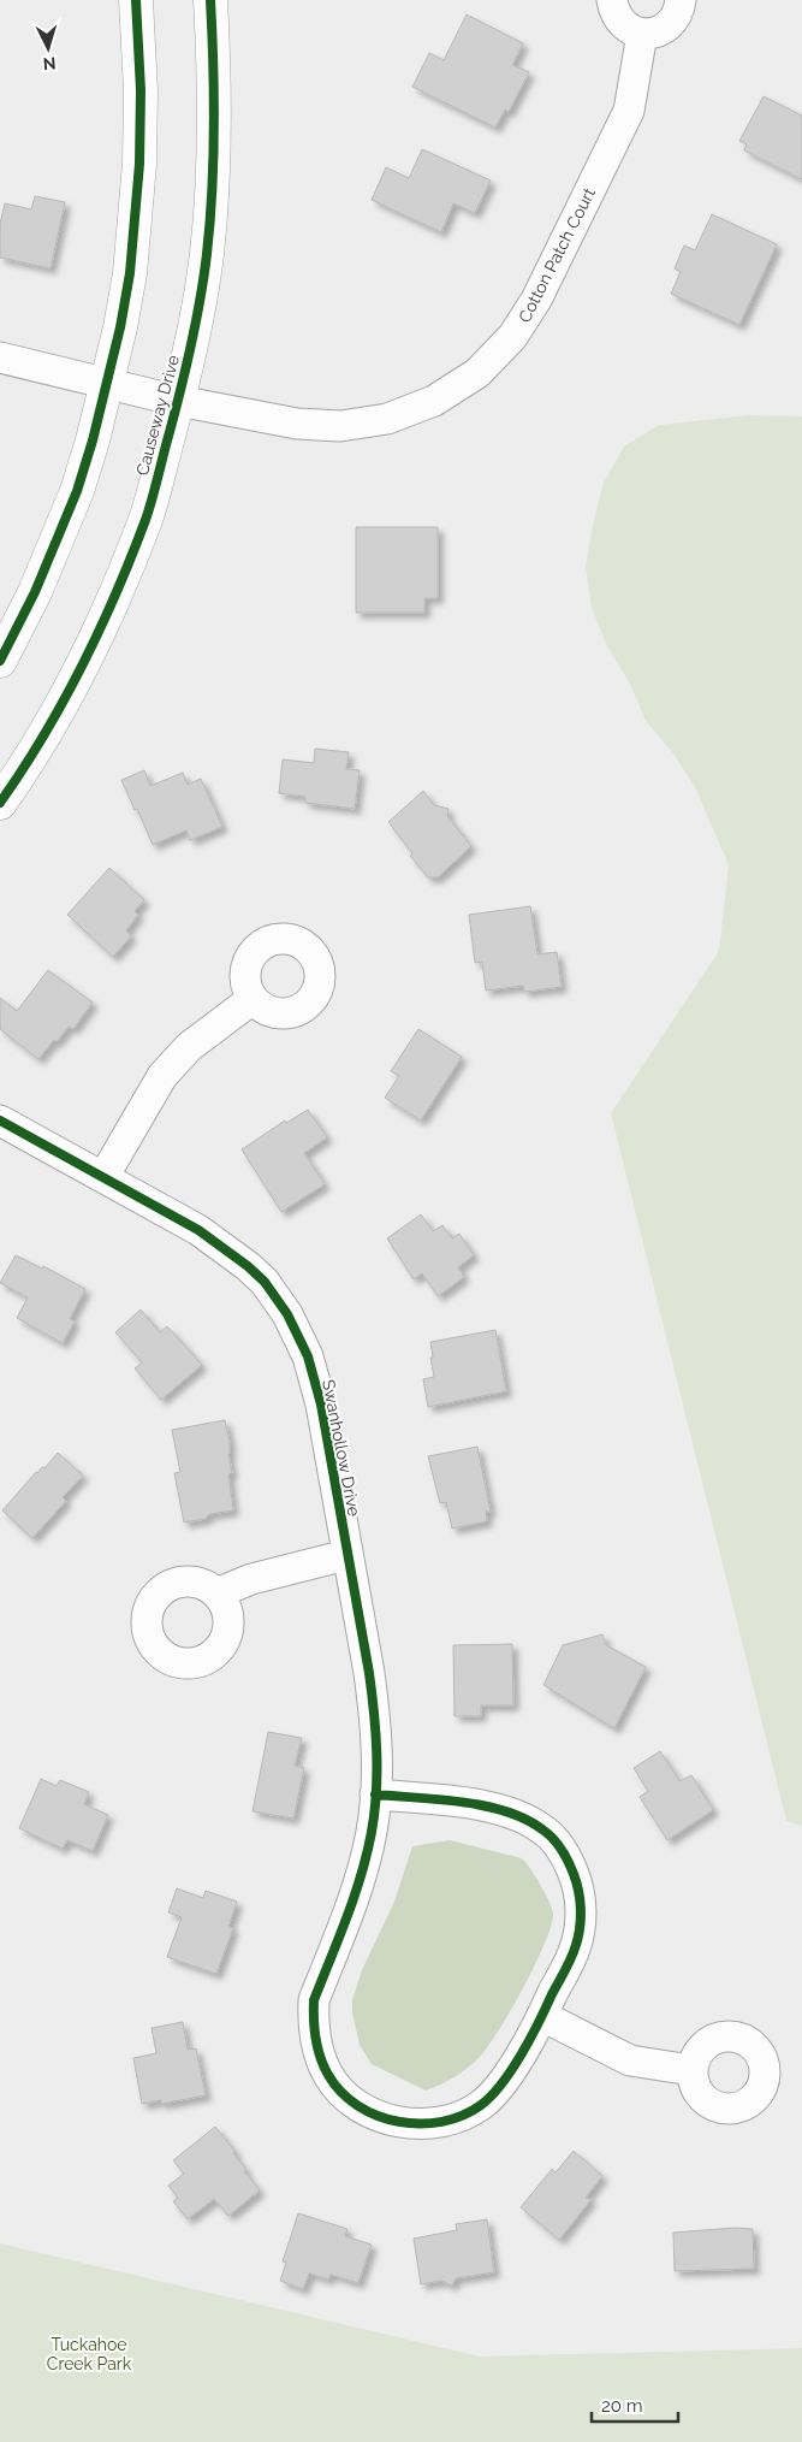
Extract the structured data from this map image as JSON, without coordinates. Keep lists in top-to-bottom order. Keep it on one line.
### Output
{"streets":{"street":["Cotton Patch Court","Causeway Drive","Swanhollow Drive"]},"crossings":[["Cotton Patch Court","Causeway Drive"]],"parks":["Tuckahoe Creek Park"],"scale_bar":"20 m","north":"bottom"}
